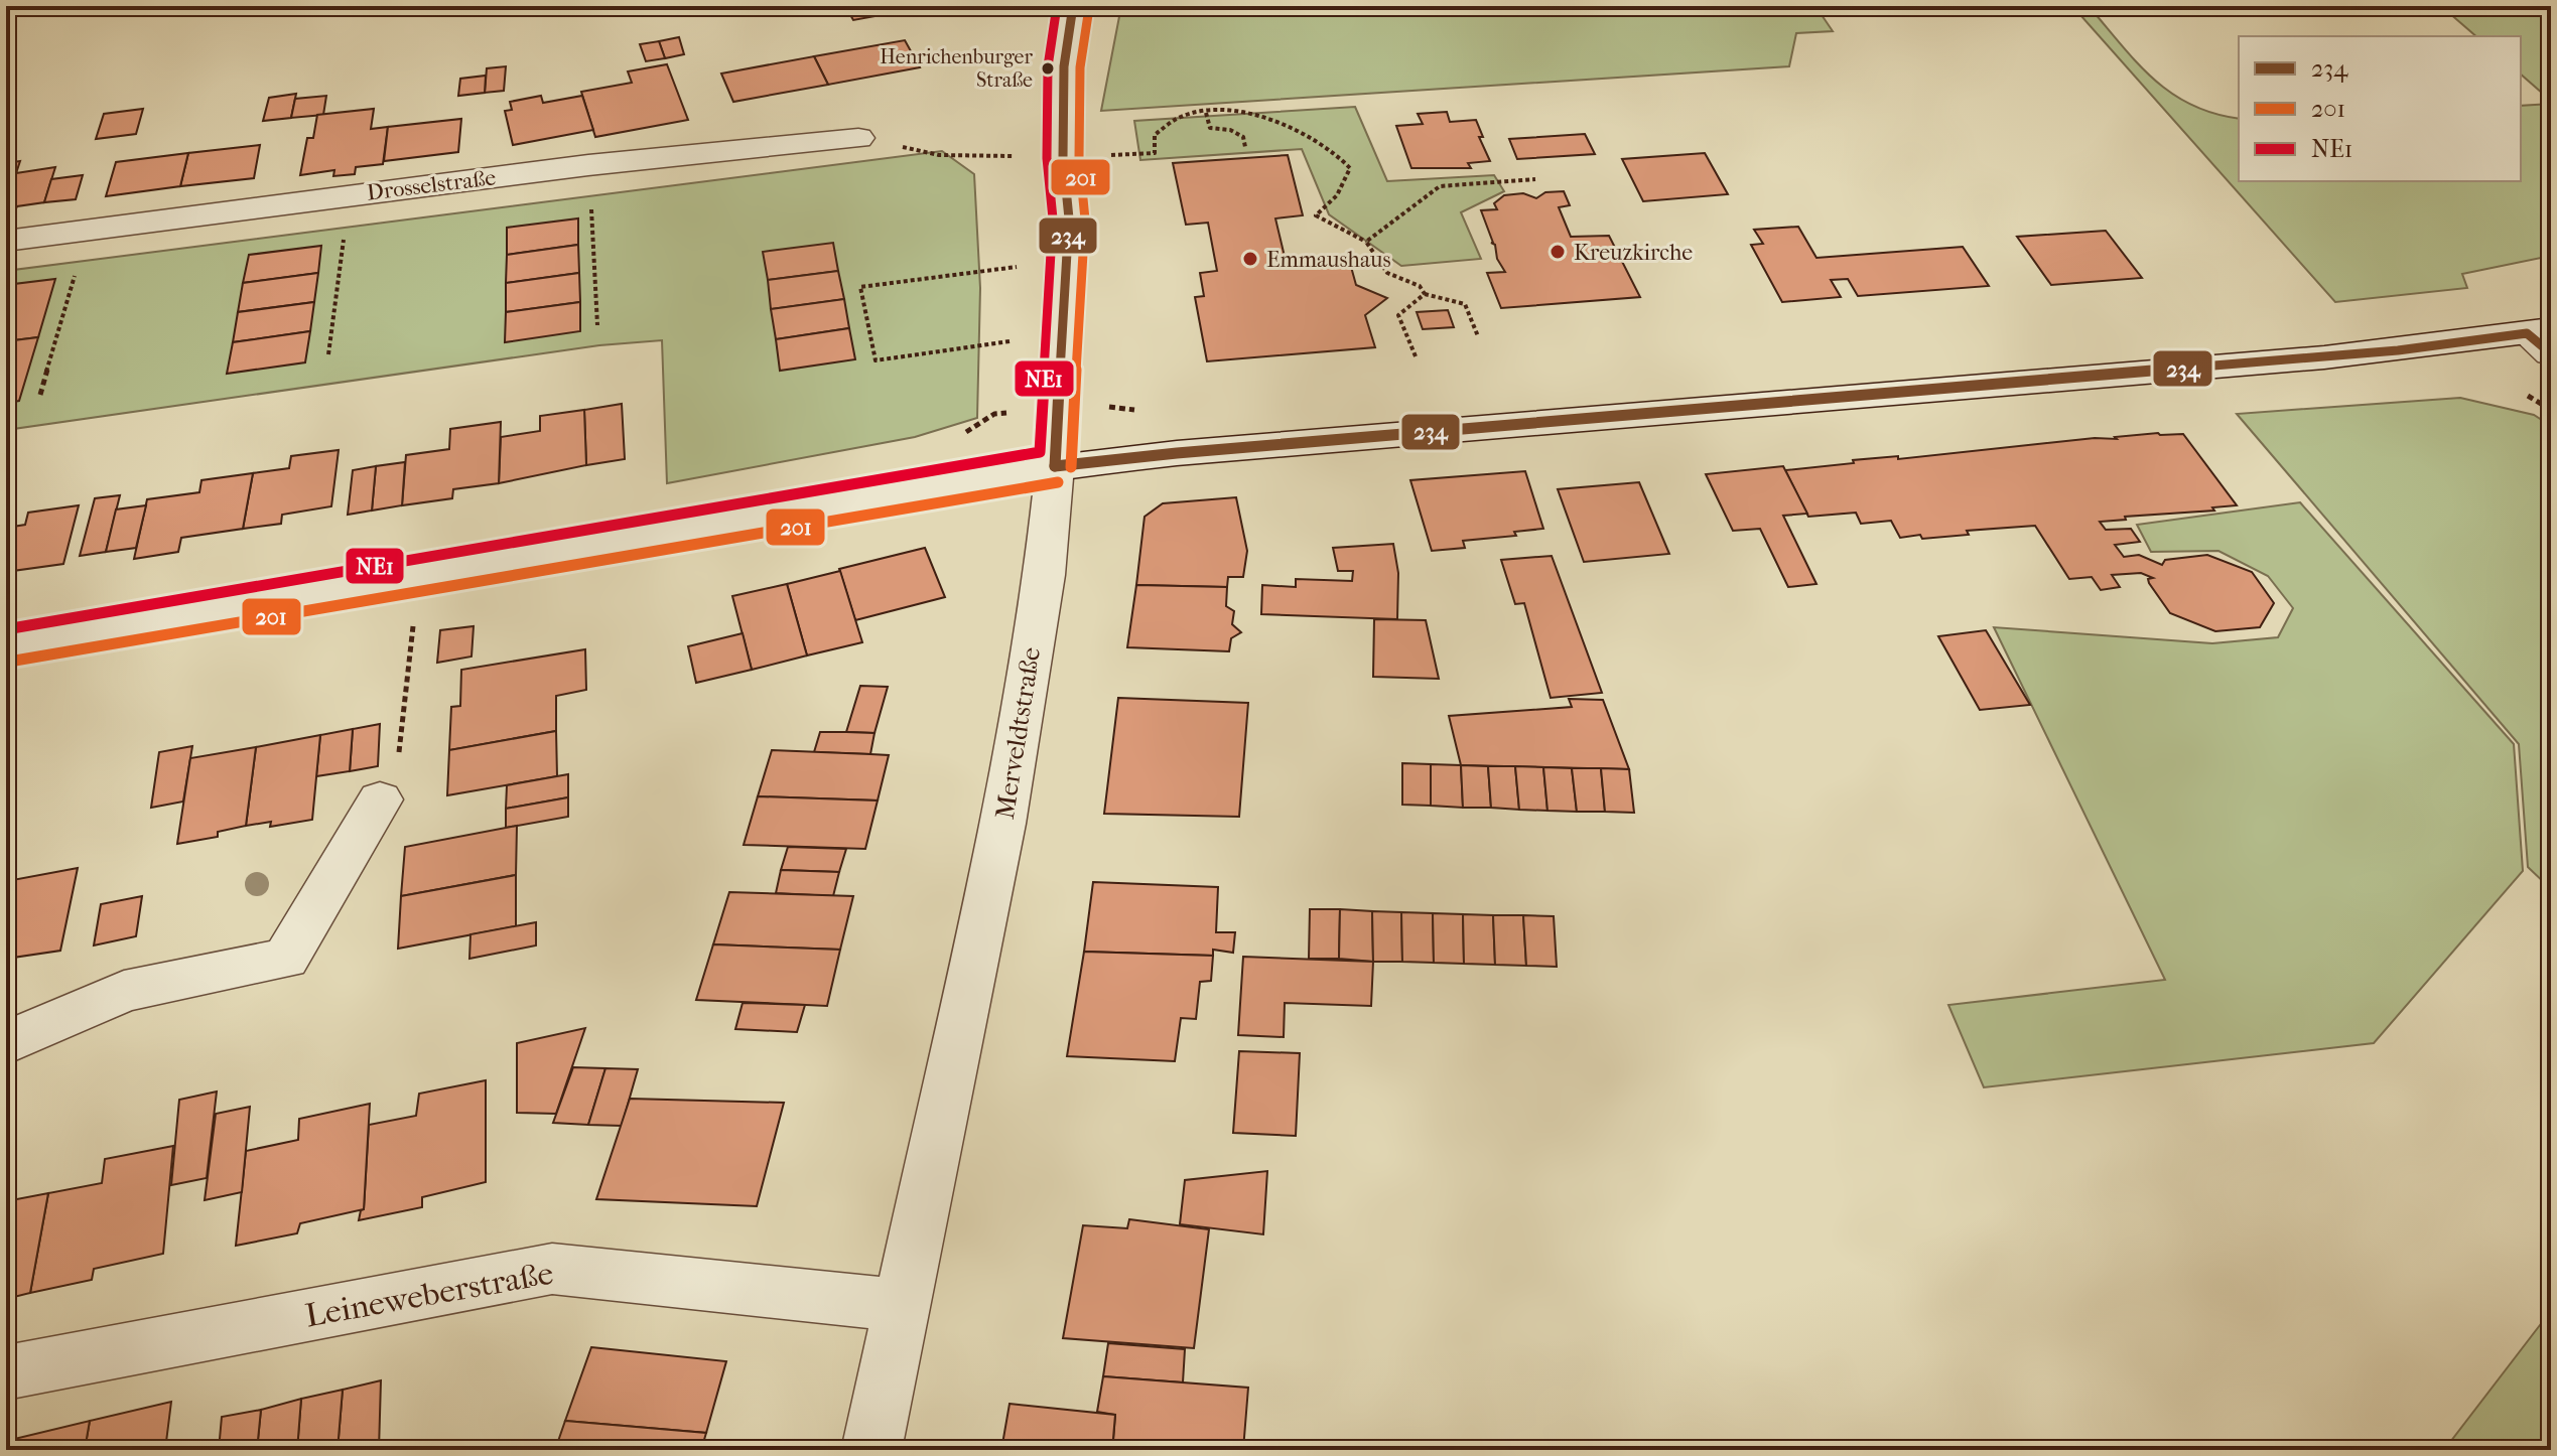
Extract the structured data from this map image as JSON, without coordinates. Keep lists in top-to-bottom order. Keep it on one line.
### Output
{"streets":{"street":["Drosselstraße","Merveldtstraße","Leineweberstraße"]},"crossings":[["Merveldtstraße","Leineweberstraße"]],"places":["Henrichenburger Straße","Kreuzkirche","Emmaushaus"],"lines":["transit line 234","transit line NE1","transit line 201"],"legend":["234","201","NE1"]}
